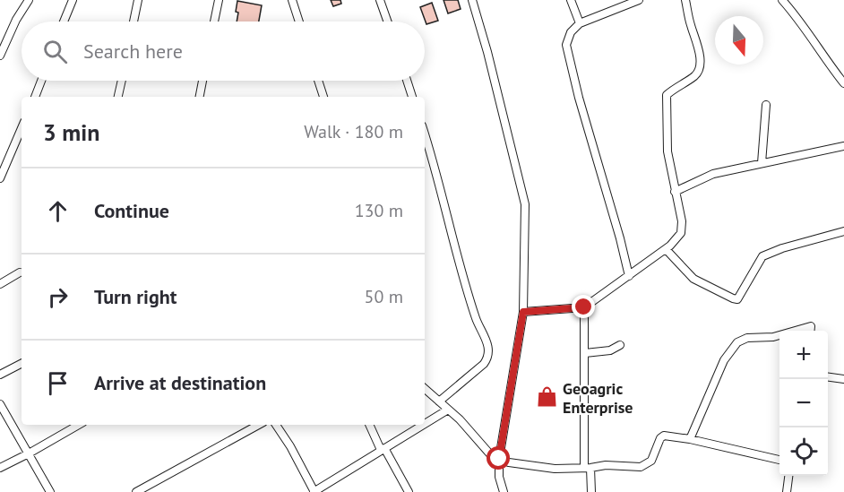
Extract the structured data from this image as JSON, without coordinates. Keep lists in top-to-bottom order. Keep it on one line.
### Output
{"places":{"shop":["Geoagric Enterprise"]},"north":"bottom","page":{"search":"Search here","heading":["3 min","Walk · 180 m"],"list":[["Continue","130 m"],["Turn right","50 m"],"Arrive at destination"],"map_buttons":["+","−"]}}
